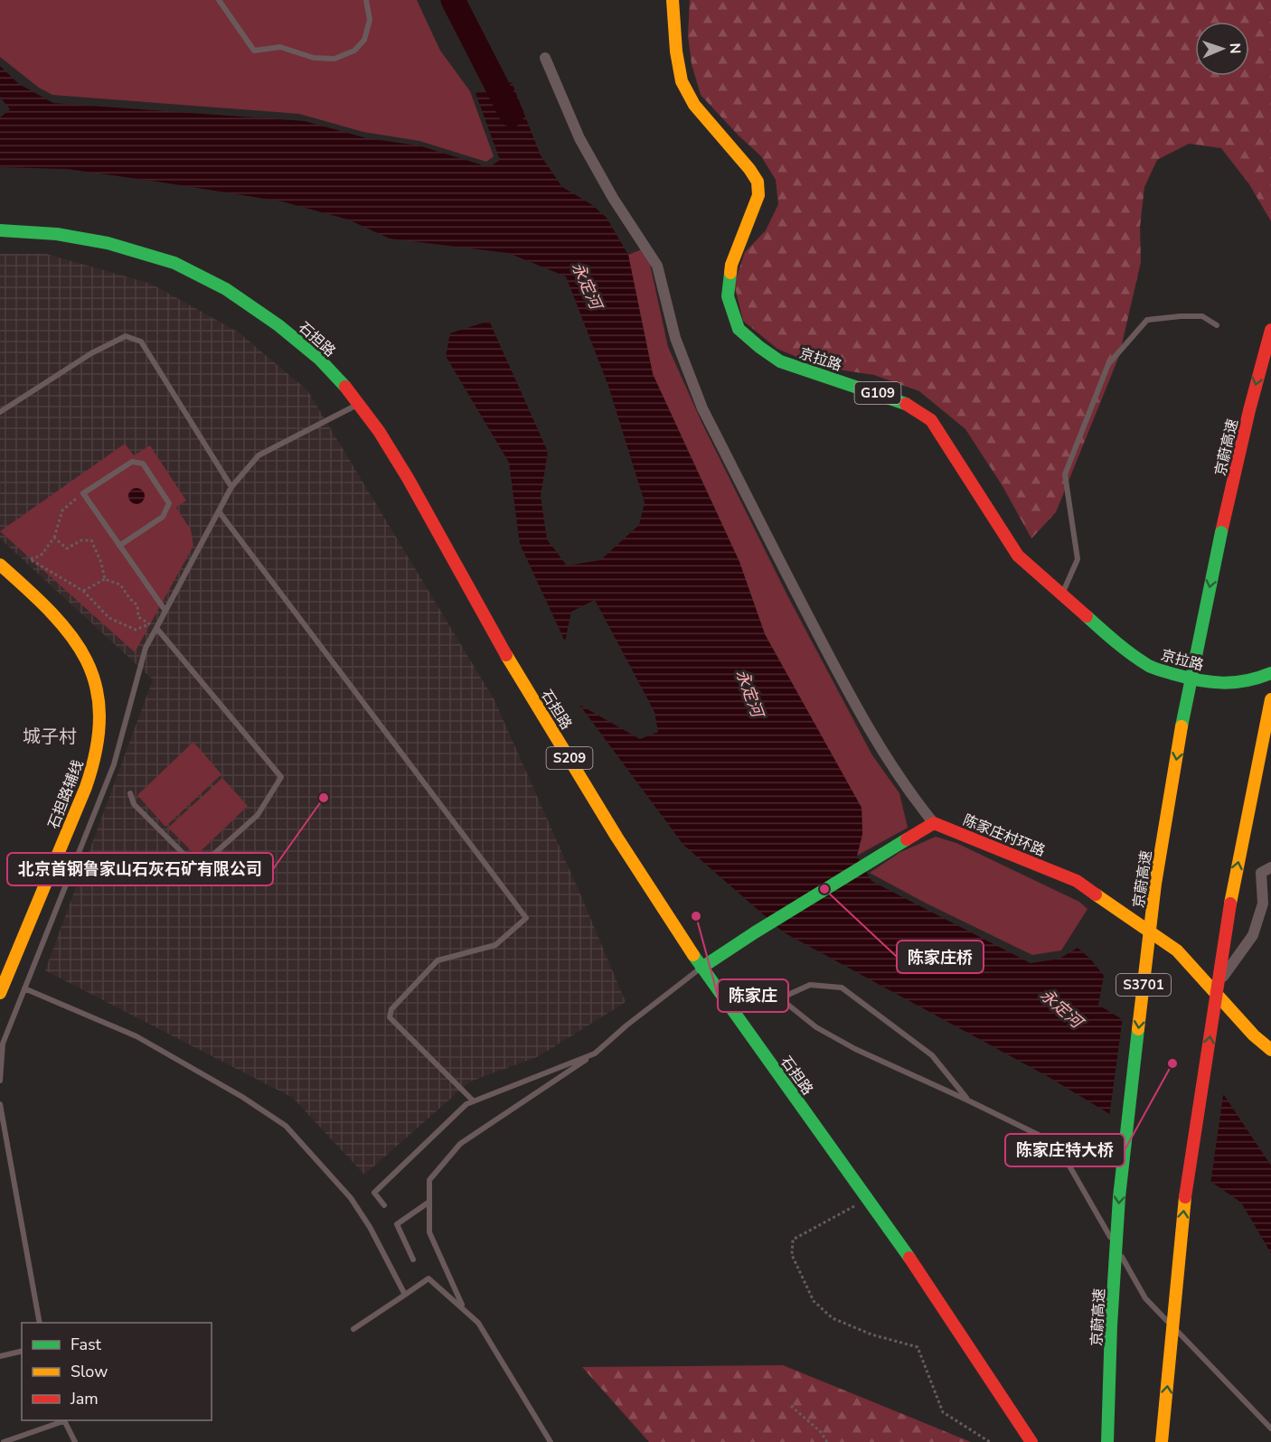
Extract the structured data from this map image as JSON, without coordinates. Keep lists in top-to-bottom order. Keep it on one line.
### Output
{"streets":{"main road":["石担路","京拉路","G109","京蔚高速","S209","石担路辅线","陈家庄村环路","S3701"]},"districts":["城子村"],"water":["永定河"],"places":["北京首钢鲁家山石灰石矿有限公司","陈家庄桥","陈家庄","陈家庄特大桥"],"legend":["Fast","Slow","Jam"],"north":"right"}
